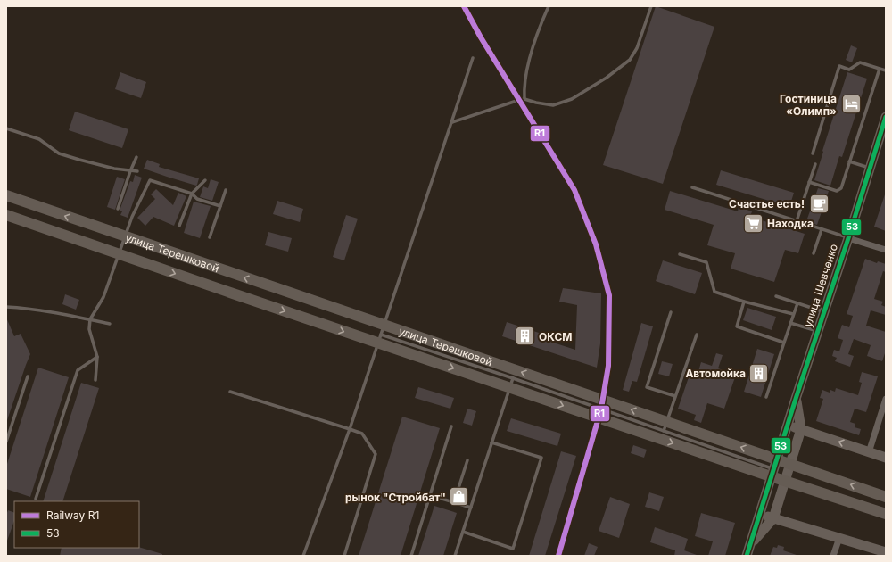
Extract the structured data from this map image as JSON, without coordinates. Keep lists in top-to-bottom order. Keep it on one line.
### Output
{"streets":{"main road":["улица Терешковой","улица Шевченко"]},"places":{"hotel":["Гостиница «Олимп»"],"cafe":["Счастье есть!"],"supermarket":["Находка"],"building":["ОКСМ","Автомойка"],"shop":["рынок \"Стройбат\""]},"lines":["rail line R1","transit line 53"],"legend":["Railway R1","53"]}
